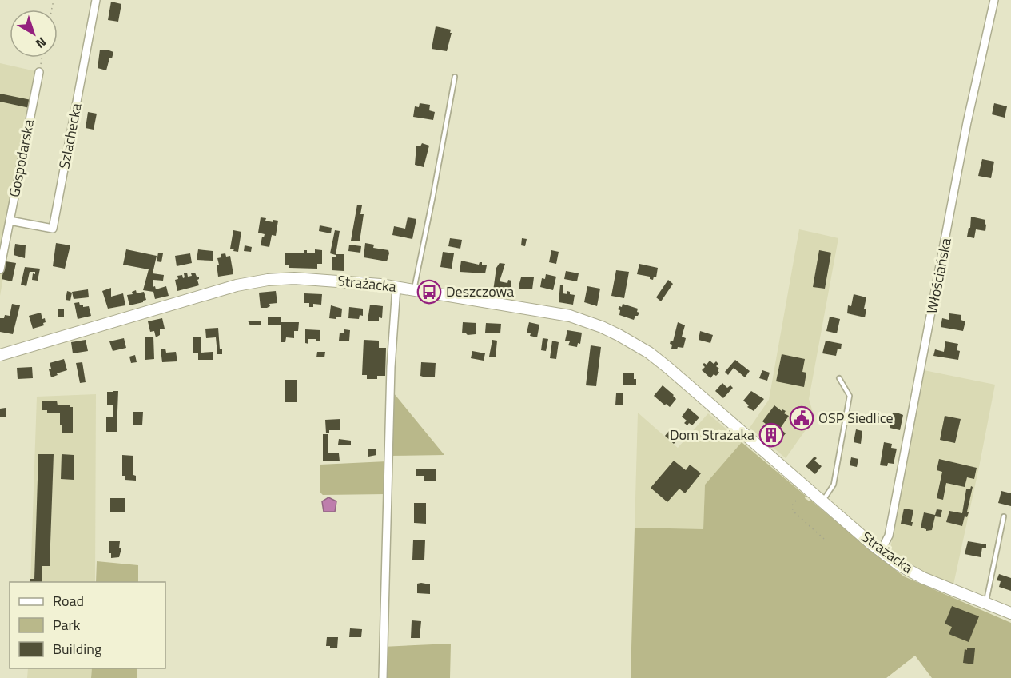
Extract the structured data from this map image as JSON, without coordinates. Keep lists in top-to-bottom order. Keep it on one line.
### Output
{"streets":{"street":["Szlachecka","Gospodarska","Włościańska","Strażacka"]},"crossings":[["Szlachecka","Gospodarska"],["Włościańska","Strażacka"]],"places":{"bus stop":["Deszczowa"],"public building":["OSP Siedlice"],"building":["Dom Strażaka"]},"legend":["Road","Park","Building"],"north":"bottom right"}
